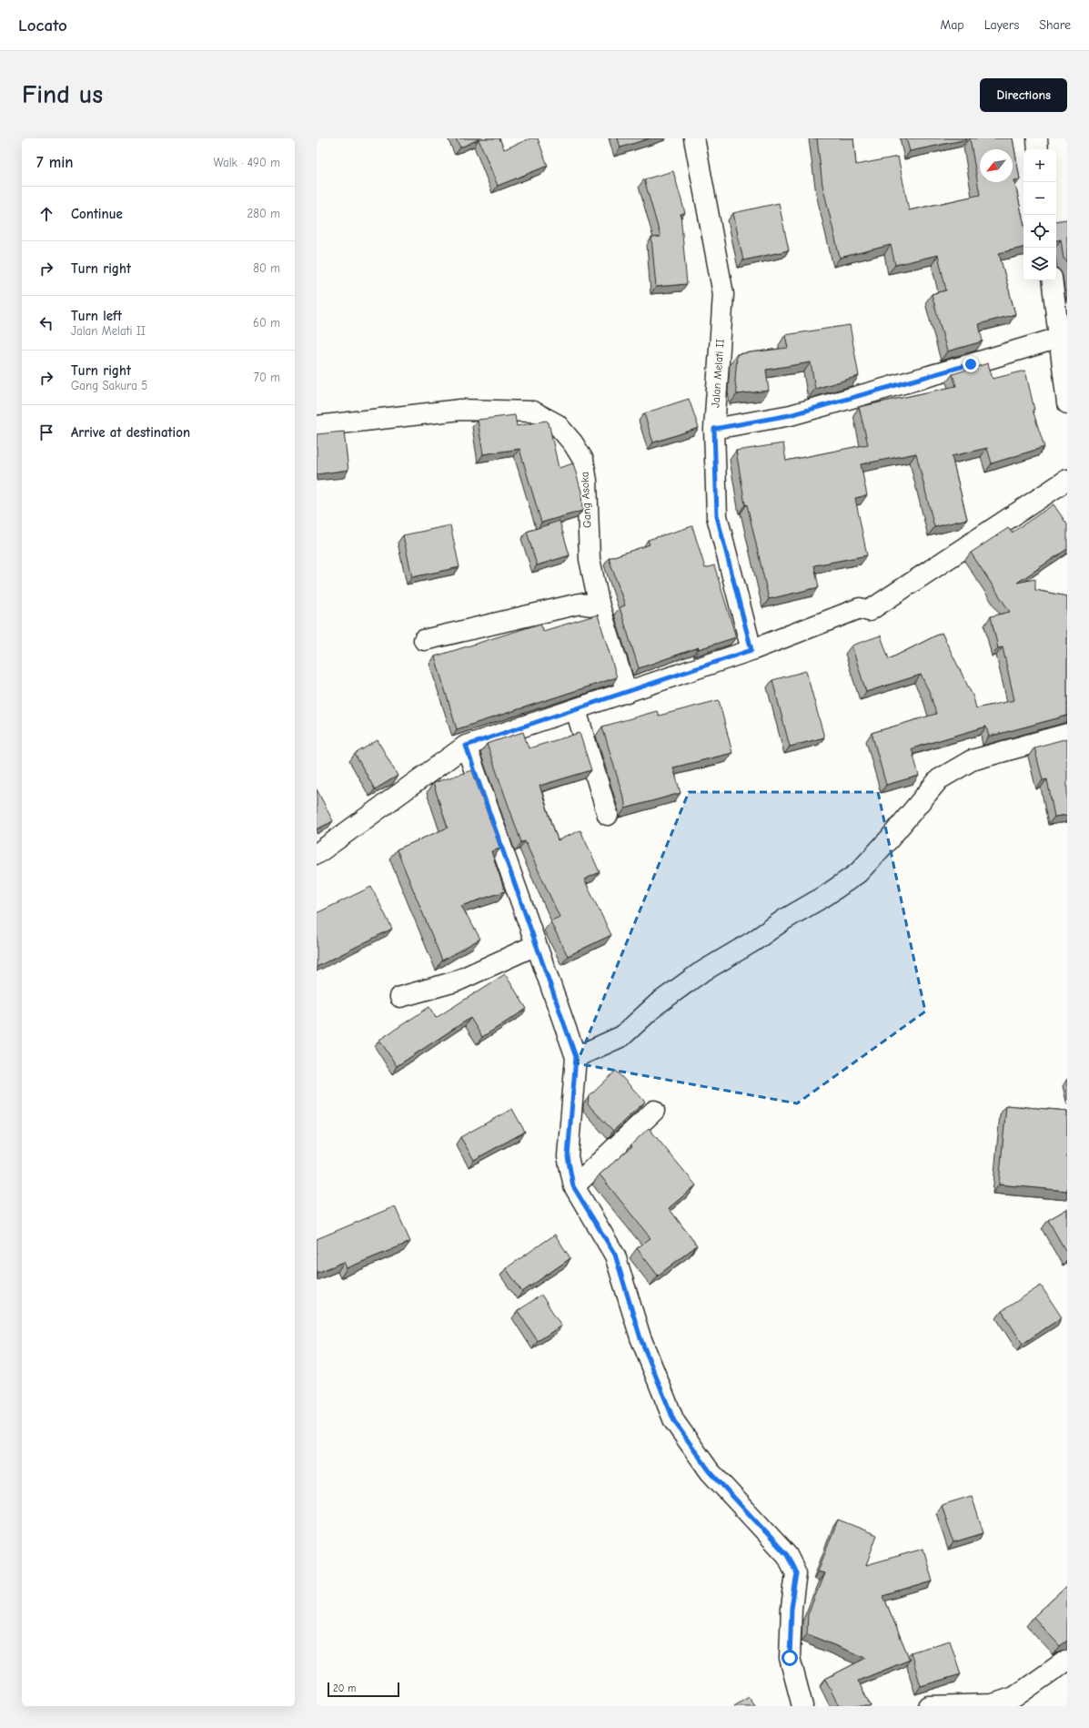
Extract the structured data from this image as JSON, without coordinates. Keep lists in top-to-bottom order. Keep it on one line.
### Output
{"streets":{"street":["Jalan Melati II","Gang Asoka"]},"scale_bar":"20 m","north":"bottom left","page":{"header":"Locato","nav":["Map","Layers","Share"],"buttons":"Directions","title":"Find us","heading":["7 min","Walk · 490 m"],"map_buttons":["+","−"],"list":[["Continue","280 m"],["Turn right","80 m"],["Turn left","Jalan Melati II","60 m"],["Turn right","Gang Sakura 5","70 m"],"Arrive at destination"],"scale":"20 m"}}
